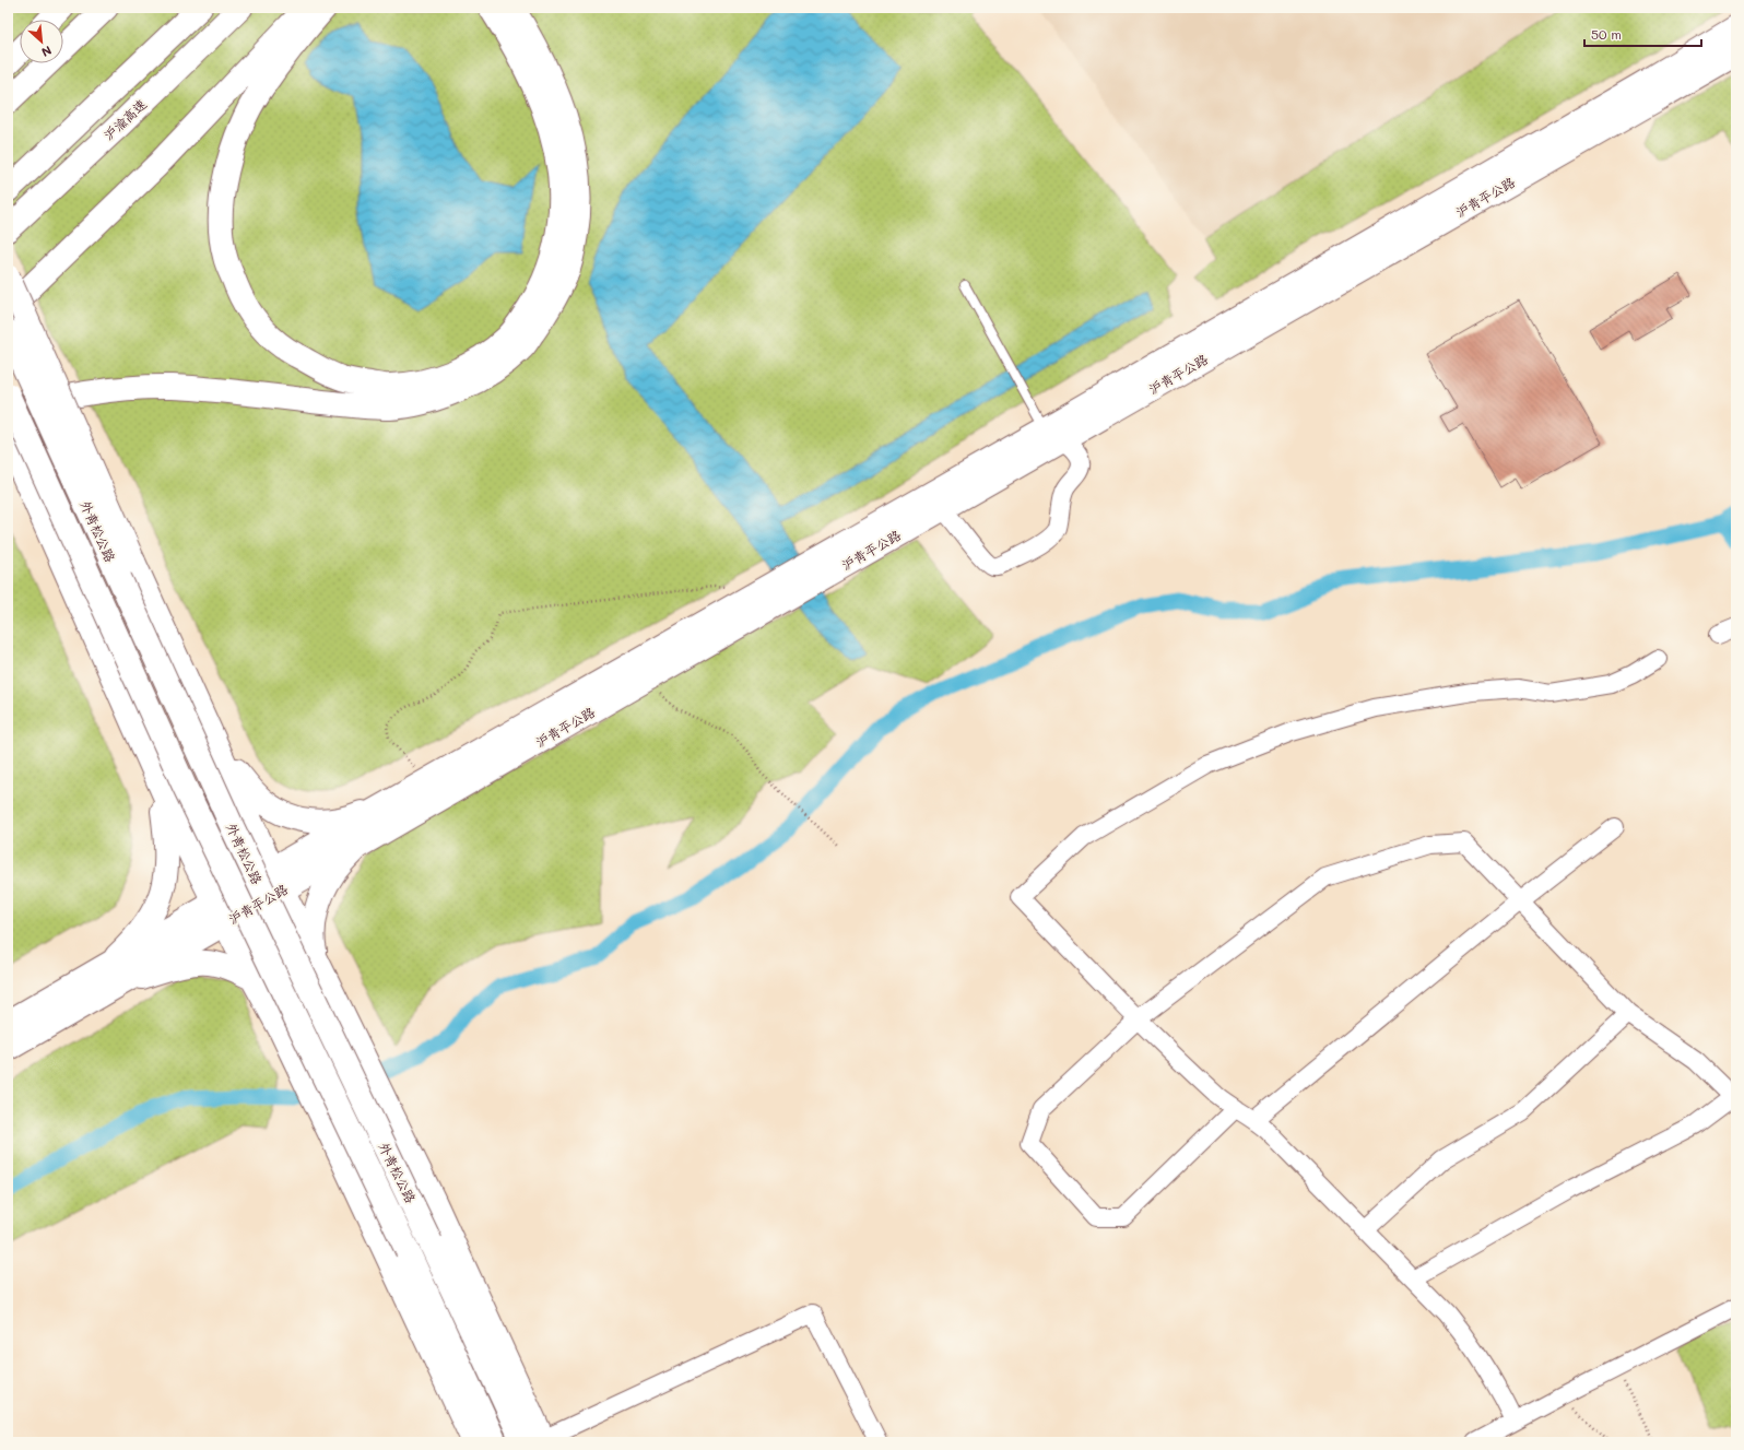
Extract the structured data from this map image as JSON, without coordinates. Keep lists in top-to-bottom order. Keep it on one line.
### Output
{"streets":{"main road":["沪渝高速","沪青平公路","外青松公路"]},"scale_bar":"50 m","north":"bottom right"}
